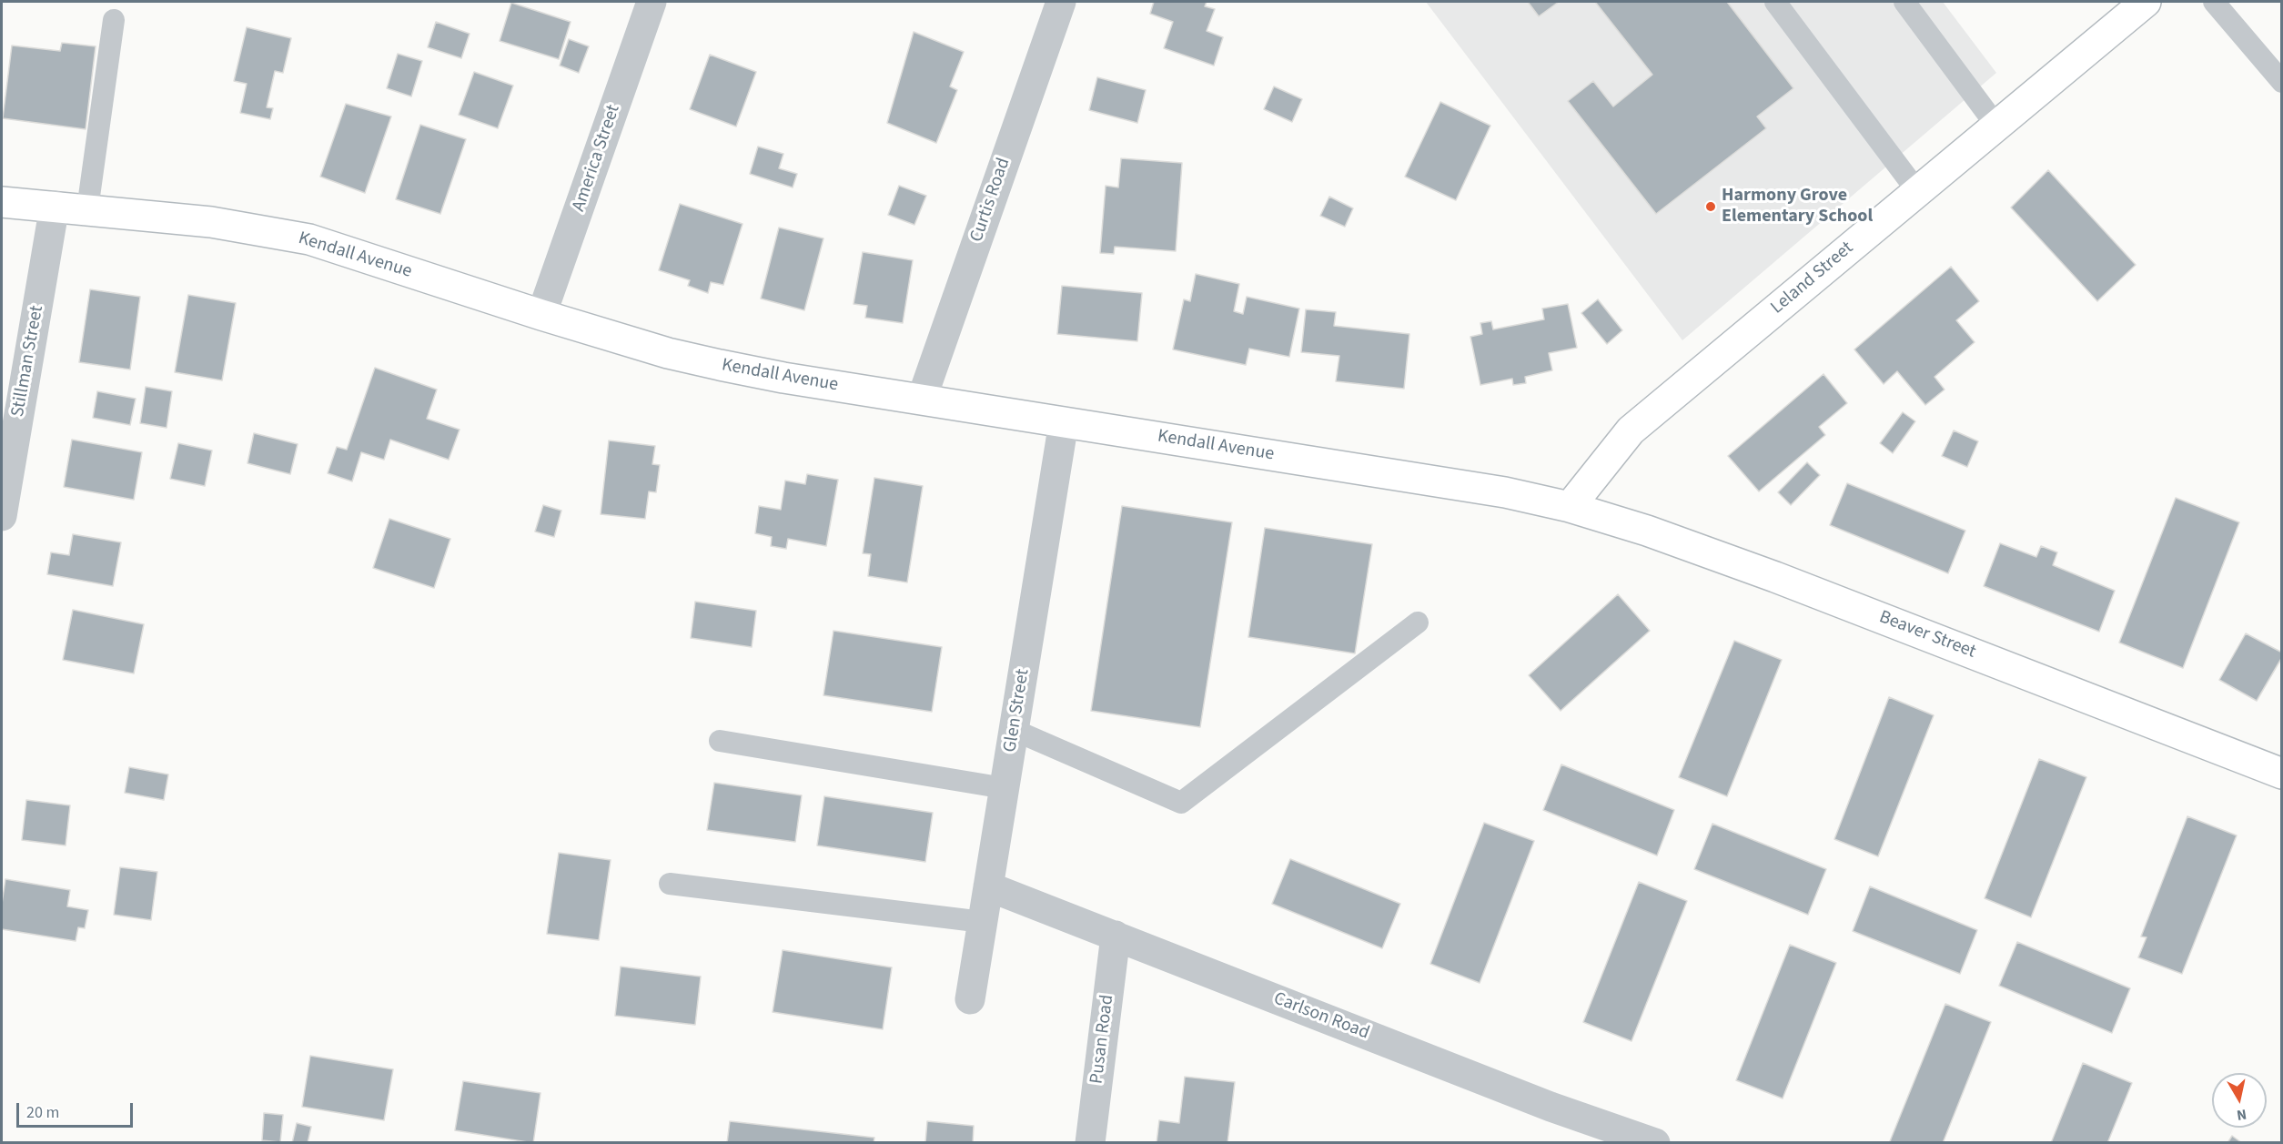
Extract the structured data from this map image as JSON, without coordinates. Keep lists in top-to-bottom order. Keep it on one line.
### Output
{"streets":{"main road":["Kendall Avenue","Leland Street","Beaver Street"],"street":["America Street","Curtis Road","Stillman Street","Glen Street","Carlson Road","Pusan Road"]},"crossings":[["America Street","Kendall Avenue"],["Curtis Road","Kendall Avenue"],["Kendall Avenue","Leland Street"],["Kendall Avenue","Stillman Street"],["Kendall Avenue","Beaver Street"],["Kendall Avenue","Glen Street"],["Leland Street","Beaver Street"],["Glen Street","Carlson Road"],["Carlson Road","Pusan Road"]],"places":["Harmony Grove Elementary School"],"scale_bar":"20 m","north":"bottom"}
